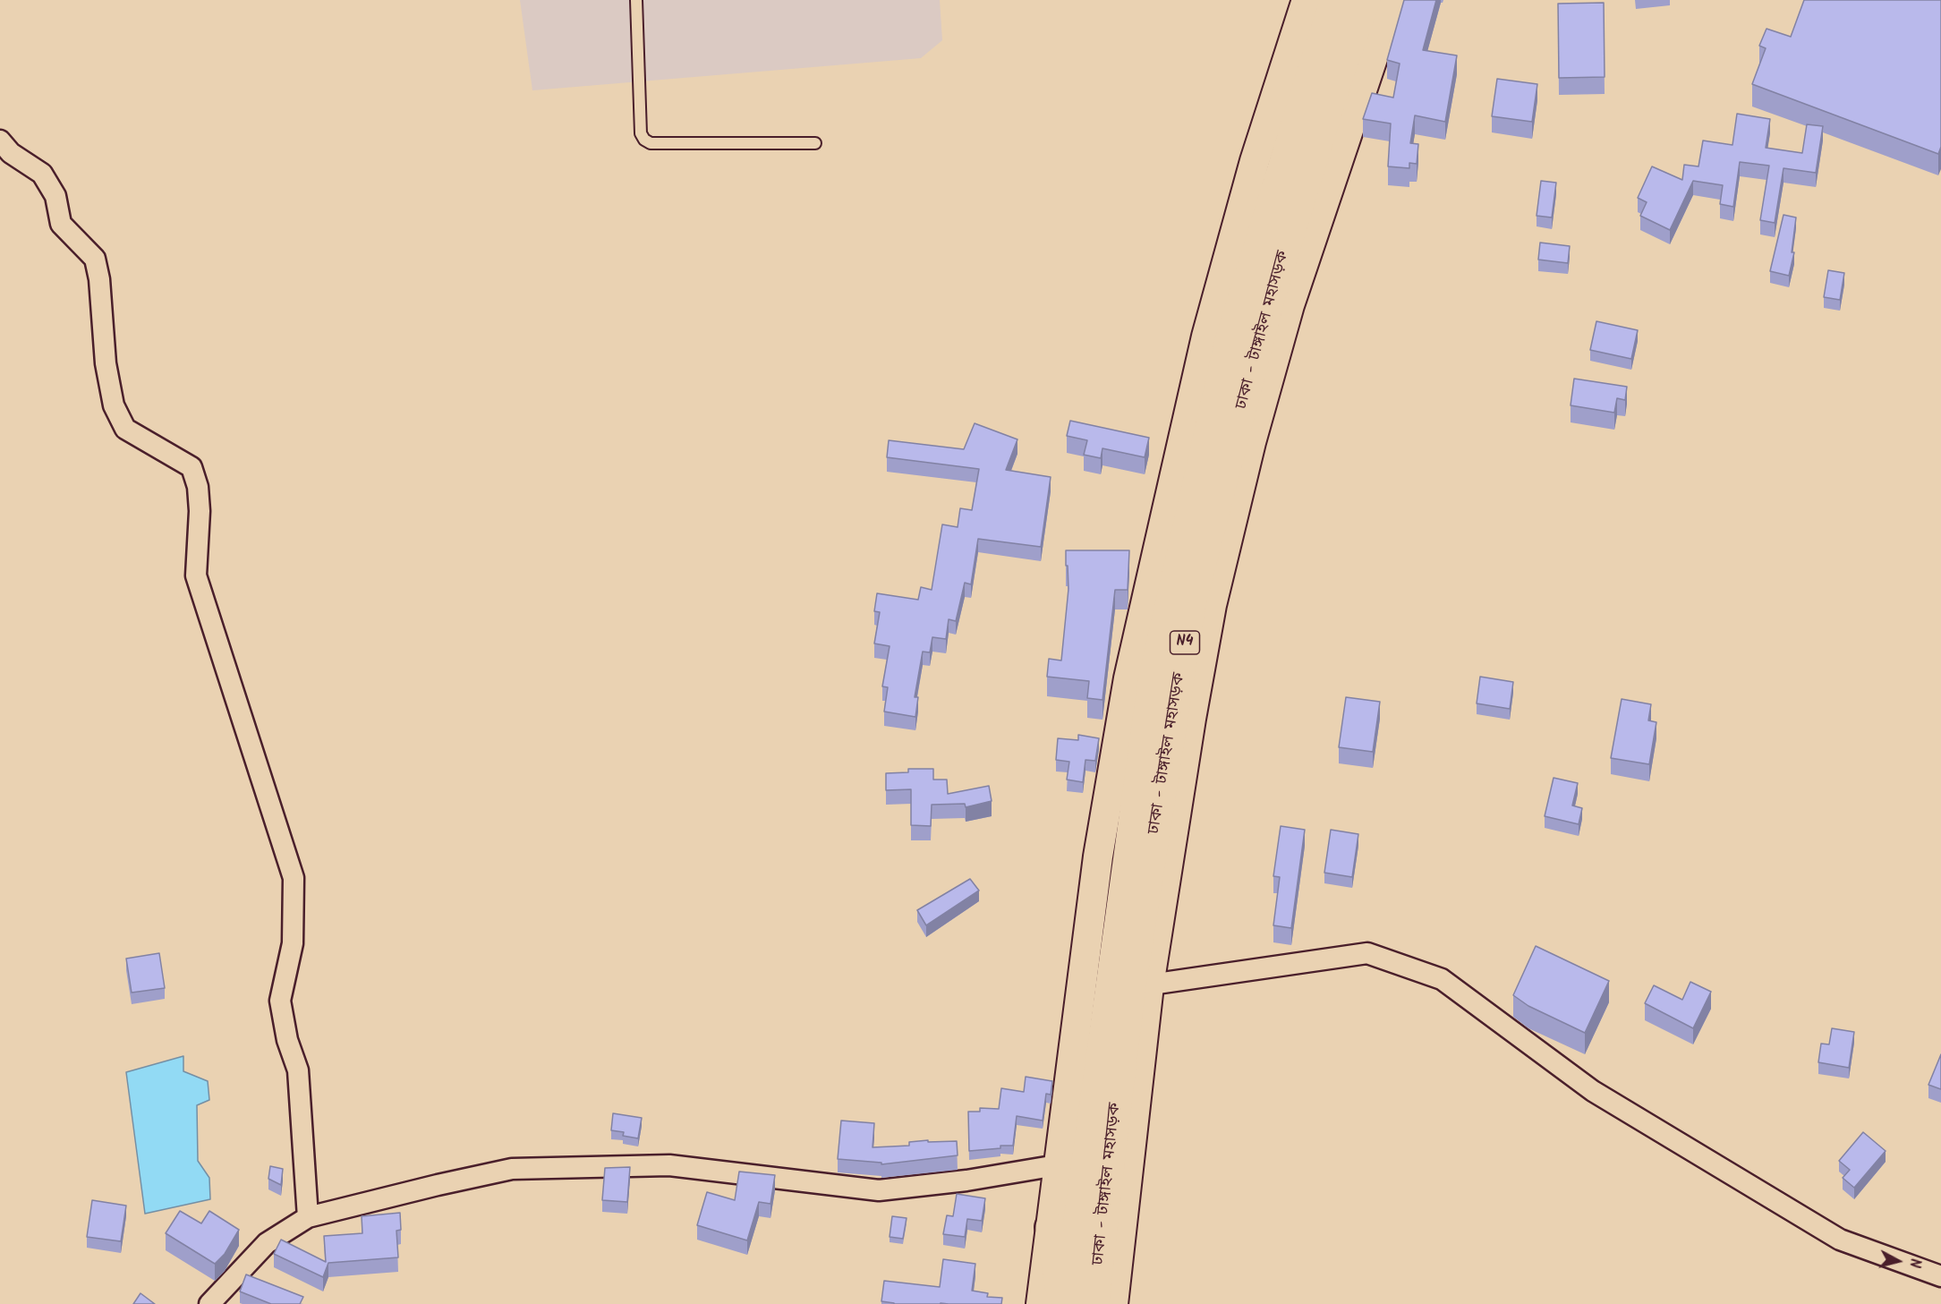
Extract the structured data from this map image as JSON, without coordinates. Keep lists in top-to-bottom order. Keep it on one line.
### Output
{"streets":{"highway":["ঢাকা - টাঙ্গাইল মহাসড়ক","N4"]},"north":"right"}
